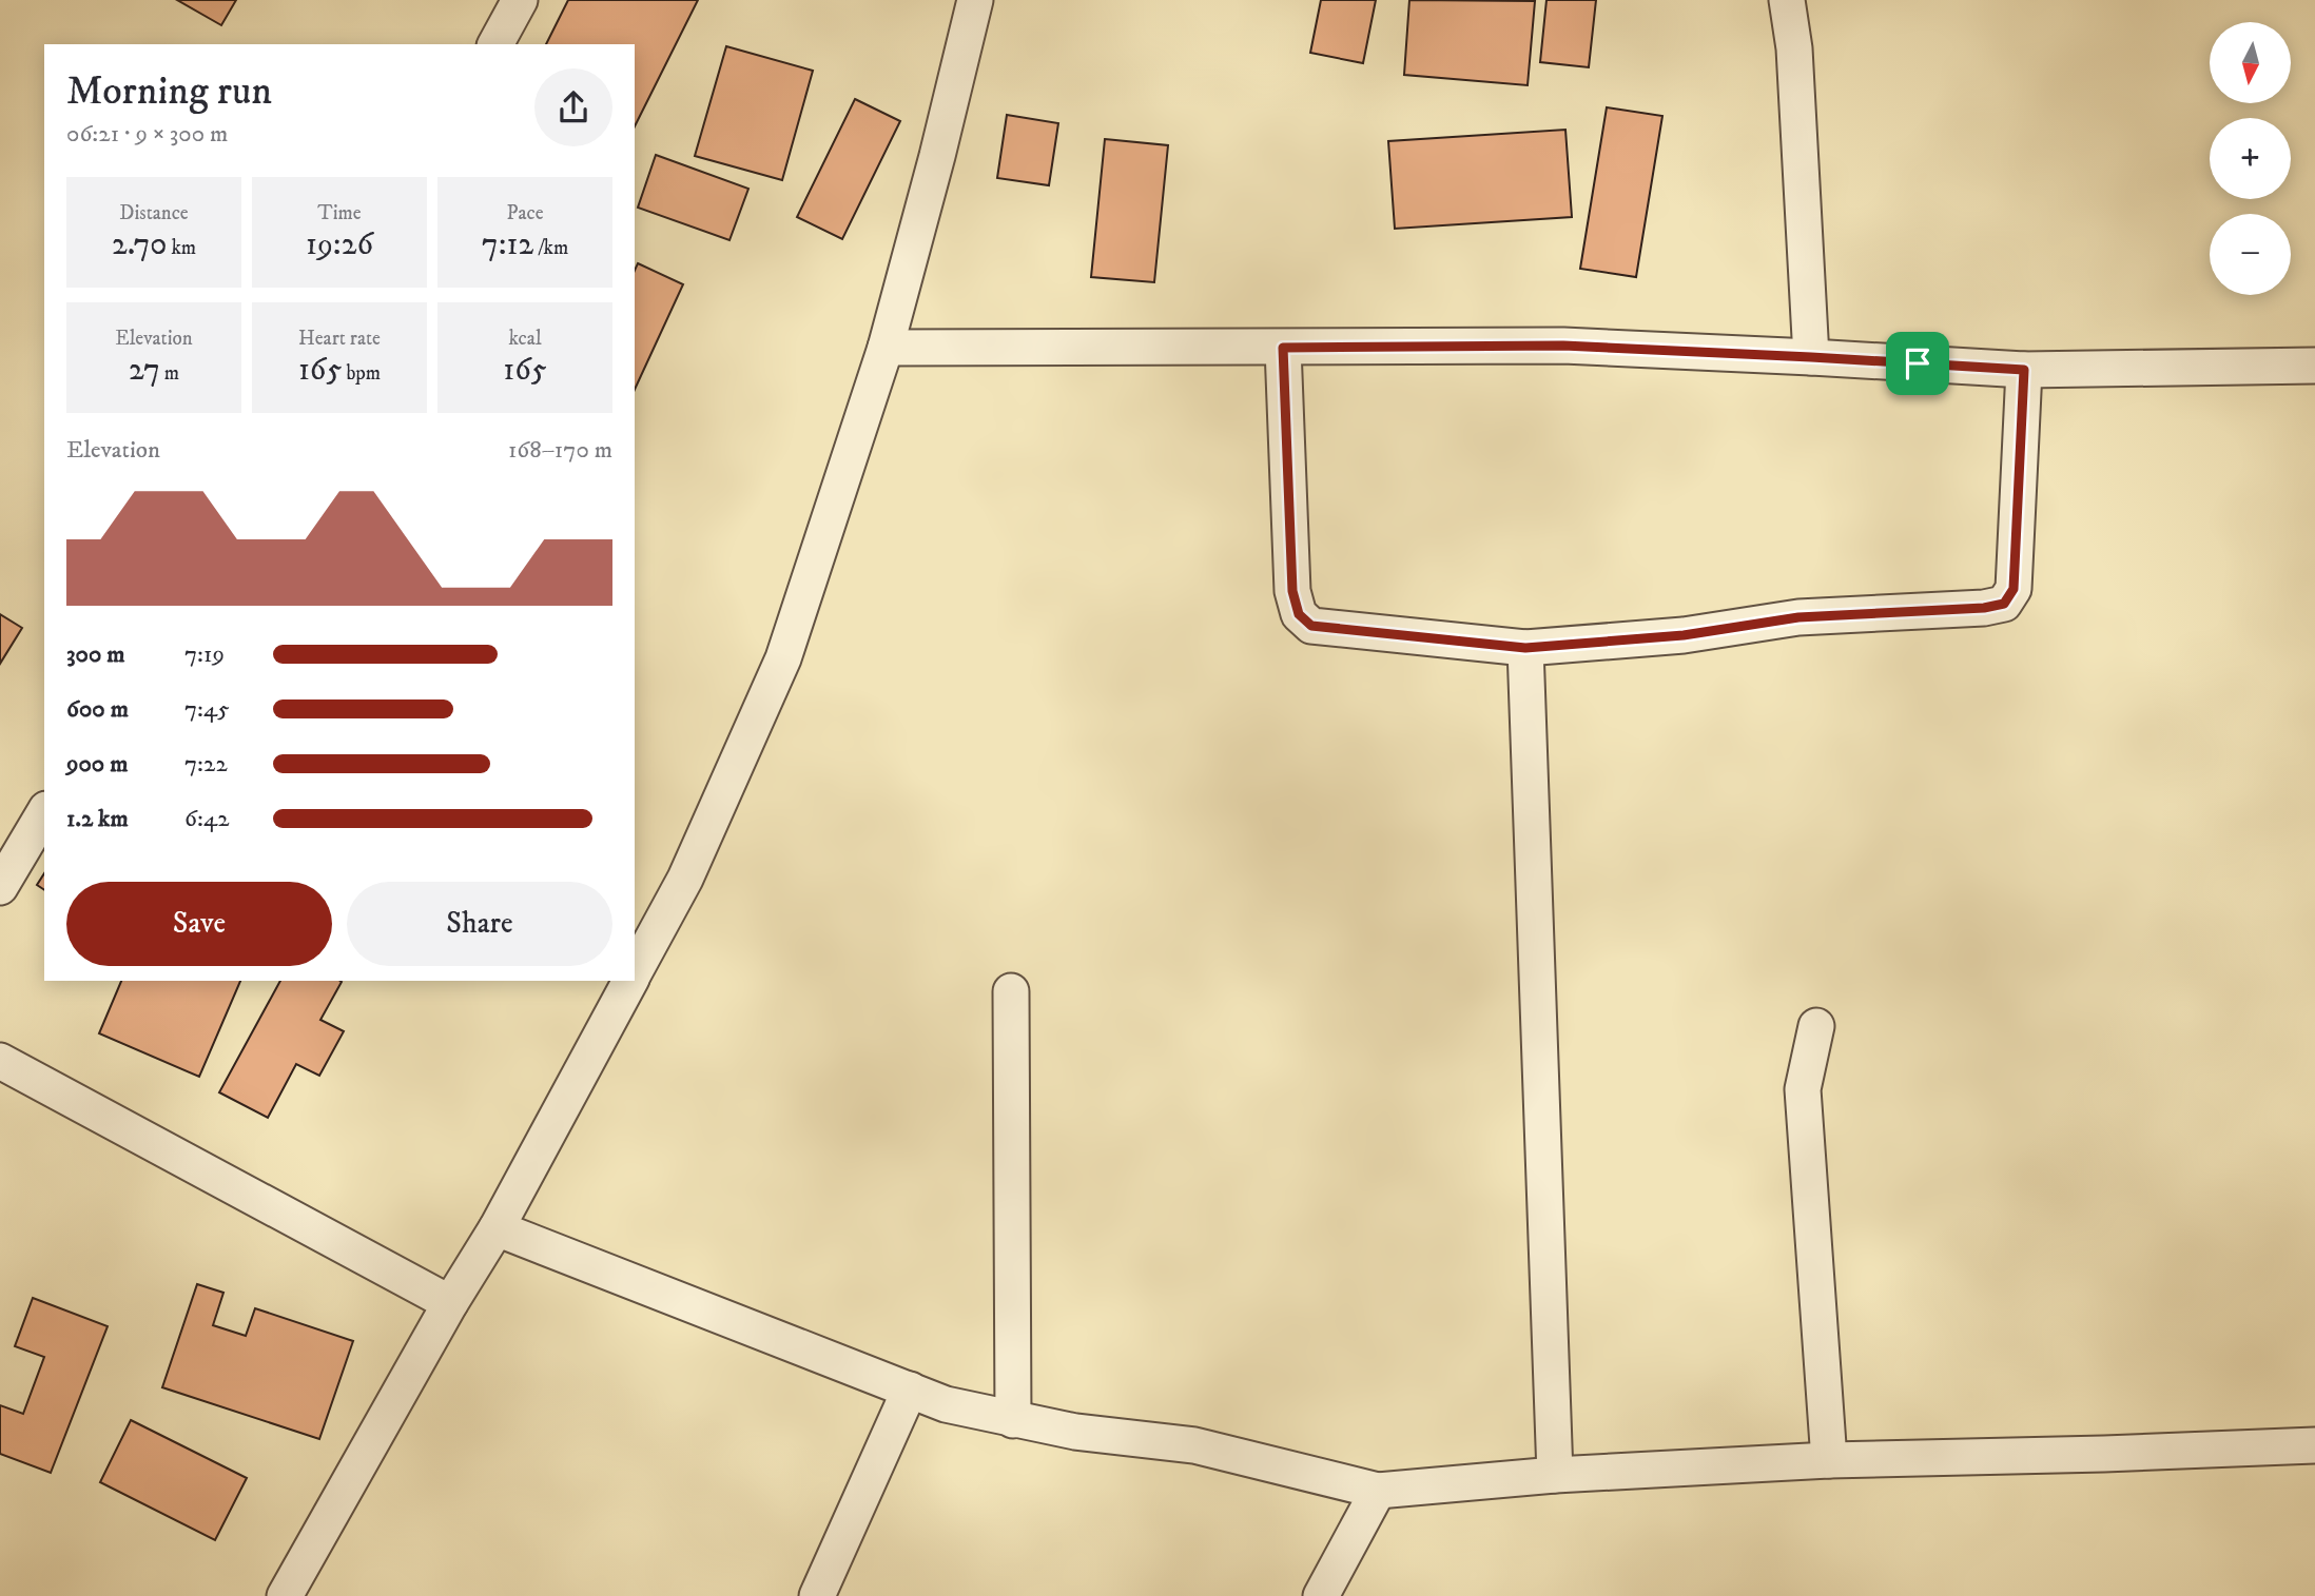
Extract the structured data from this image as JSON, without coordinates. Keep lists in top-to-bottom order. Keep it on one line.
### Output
{"north":"bottom","page":{"map_buttons":["+","−"],"heading":["Morning run","06:21 · 9 × 300 m"],"stats":[["Distance","2.70 km"],["Time","19:26"],["Pace","7:12 /km"],["Elevation","27 m"],["Heart rate","165 bpm"],["kcal","165"]],"chart":["Elevation","168–170 m"],"list":[{"name":"300 m","note":"7:19"},{"name":"600 m","note":"7:45"},{"name":"900 m","note":"7:22"},{"name":"1.2 km","note":"6:42"}],"buttons":["Save","Share"]}}
